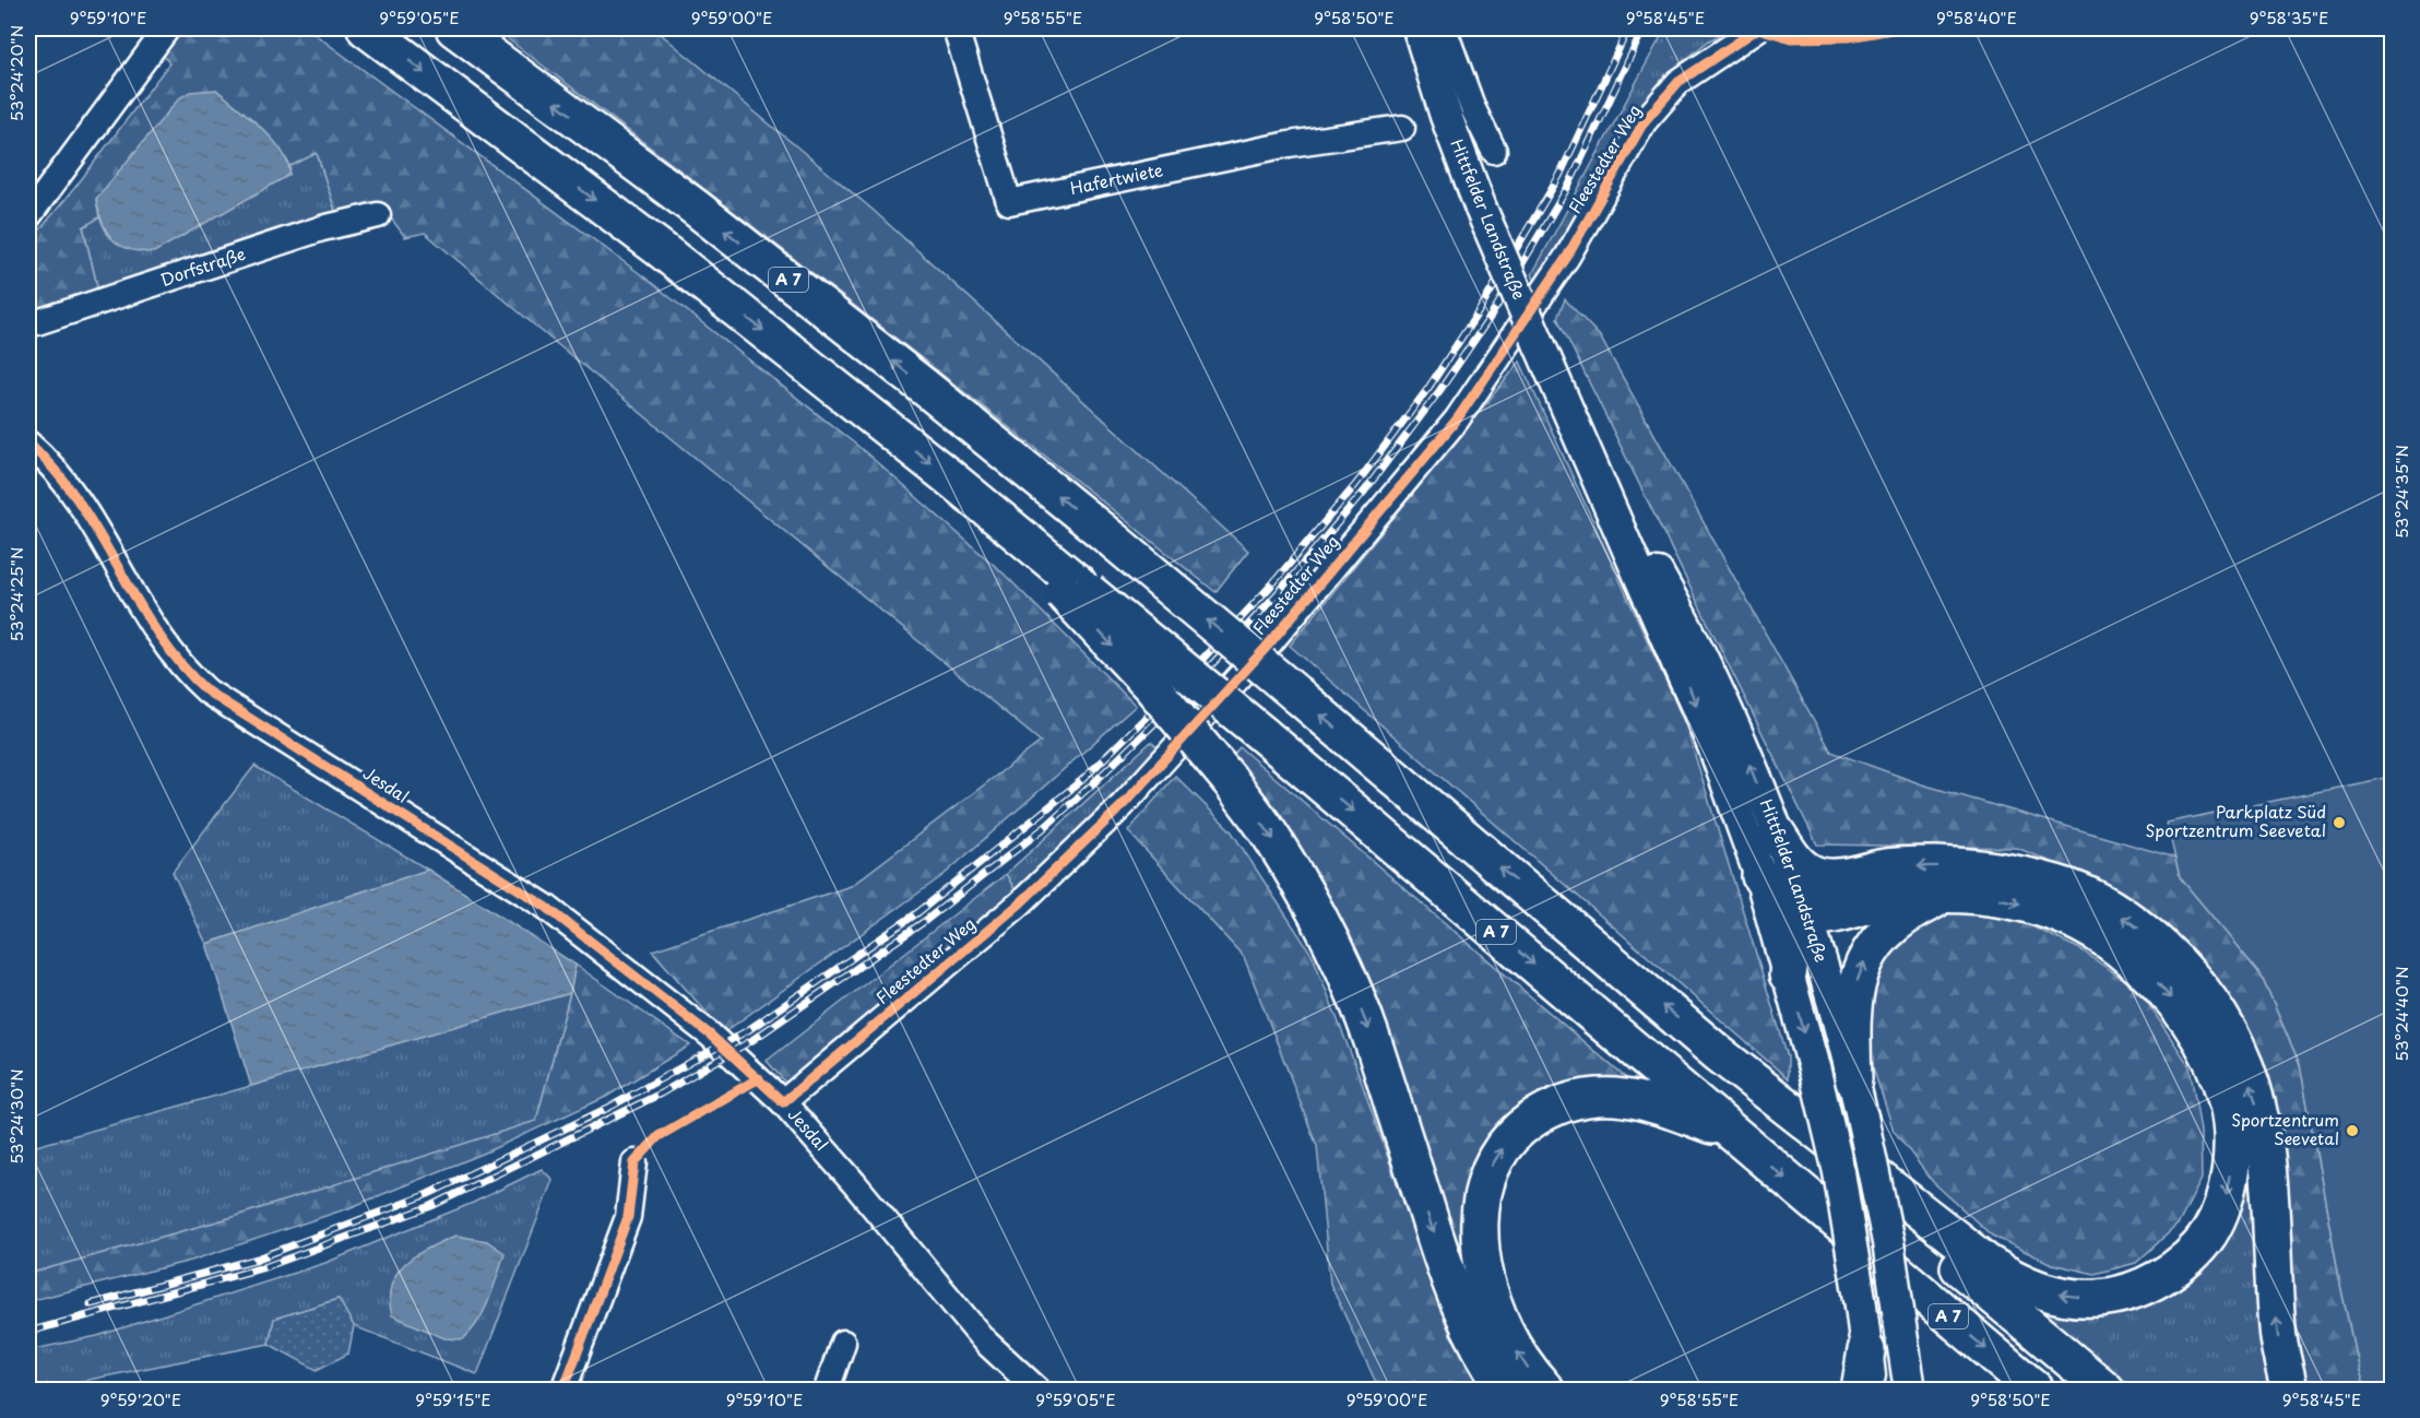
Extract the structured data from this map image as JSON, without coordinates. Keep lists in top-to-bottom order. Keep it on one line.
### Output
{"streets":{"highway":["A 7"],"main road":["Hittfelder Landstraße"],"street":["Fleestedter Weg","Hafertwiete","Dorfstraße","Jesdal"]},"crossings":[["Fleestedter Weg","Jesdal"]],"places":["Parkplatz Süd Sportzentrum Seevetal","Sportzentrum Seevetal"],"coordinates":["9°59'10\"E","9°59'05\"E","9°59'00\"E","9°58'55\"E","9°58'50\"E","9°58'45\"E","9°58'40\"E","9°58'35\"E","53°24'20\"N","53°24'35\"N","53°24'25\"N","53°24'40\"N","53°24'30\"N","9°59'20\"E","9°59'15\"E"]}
